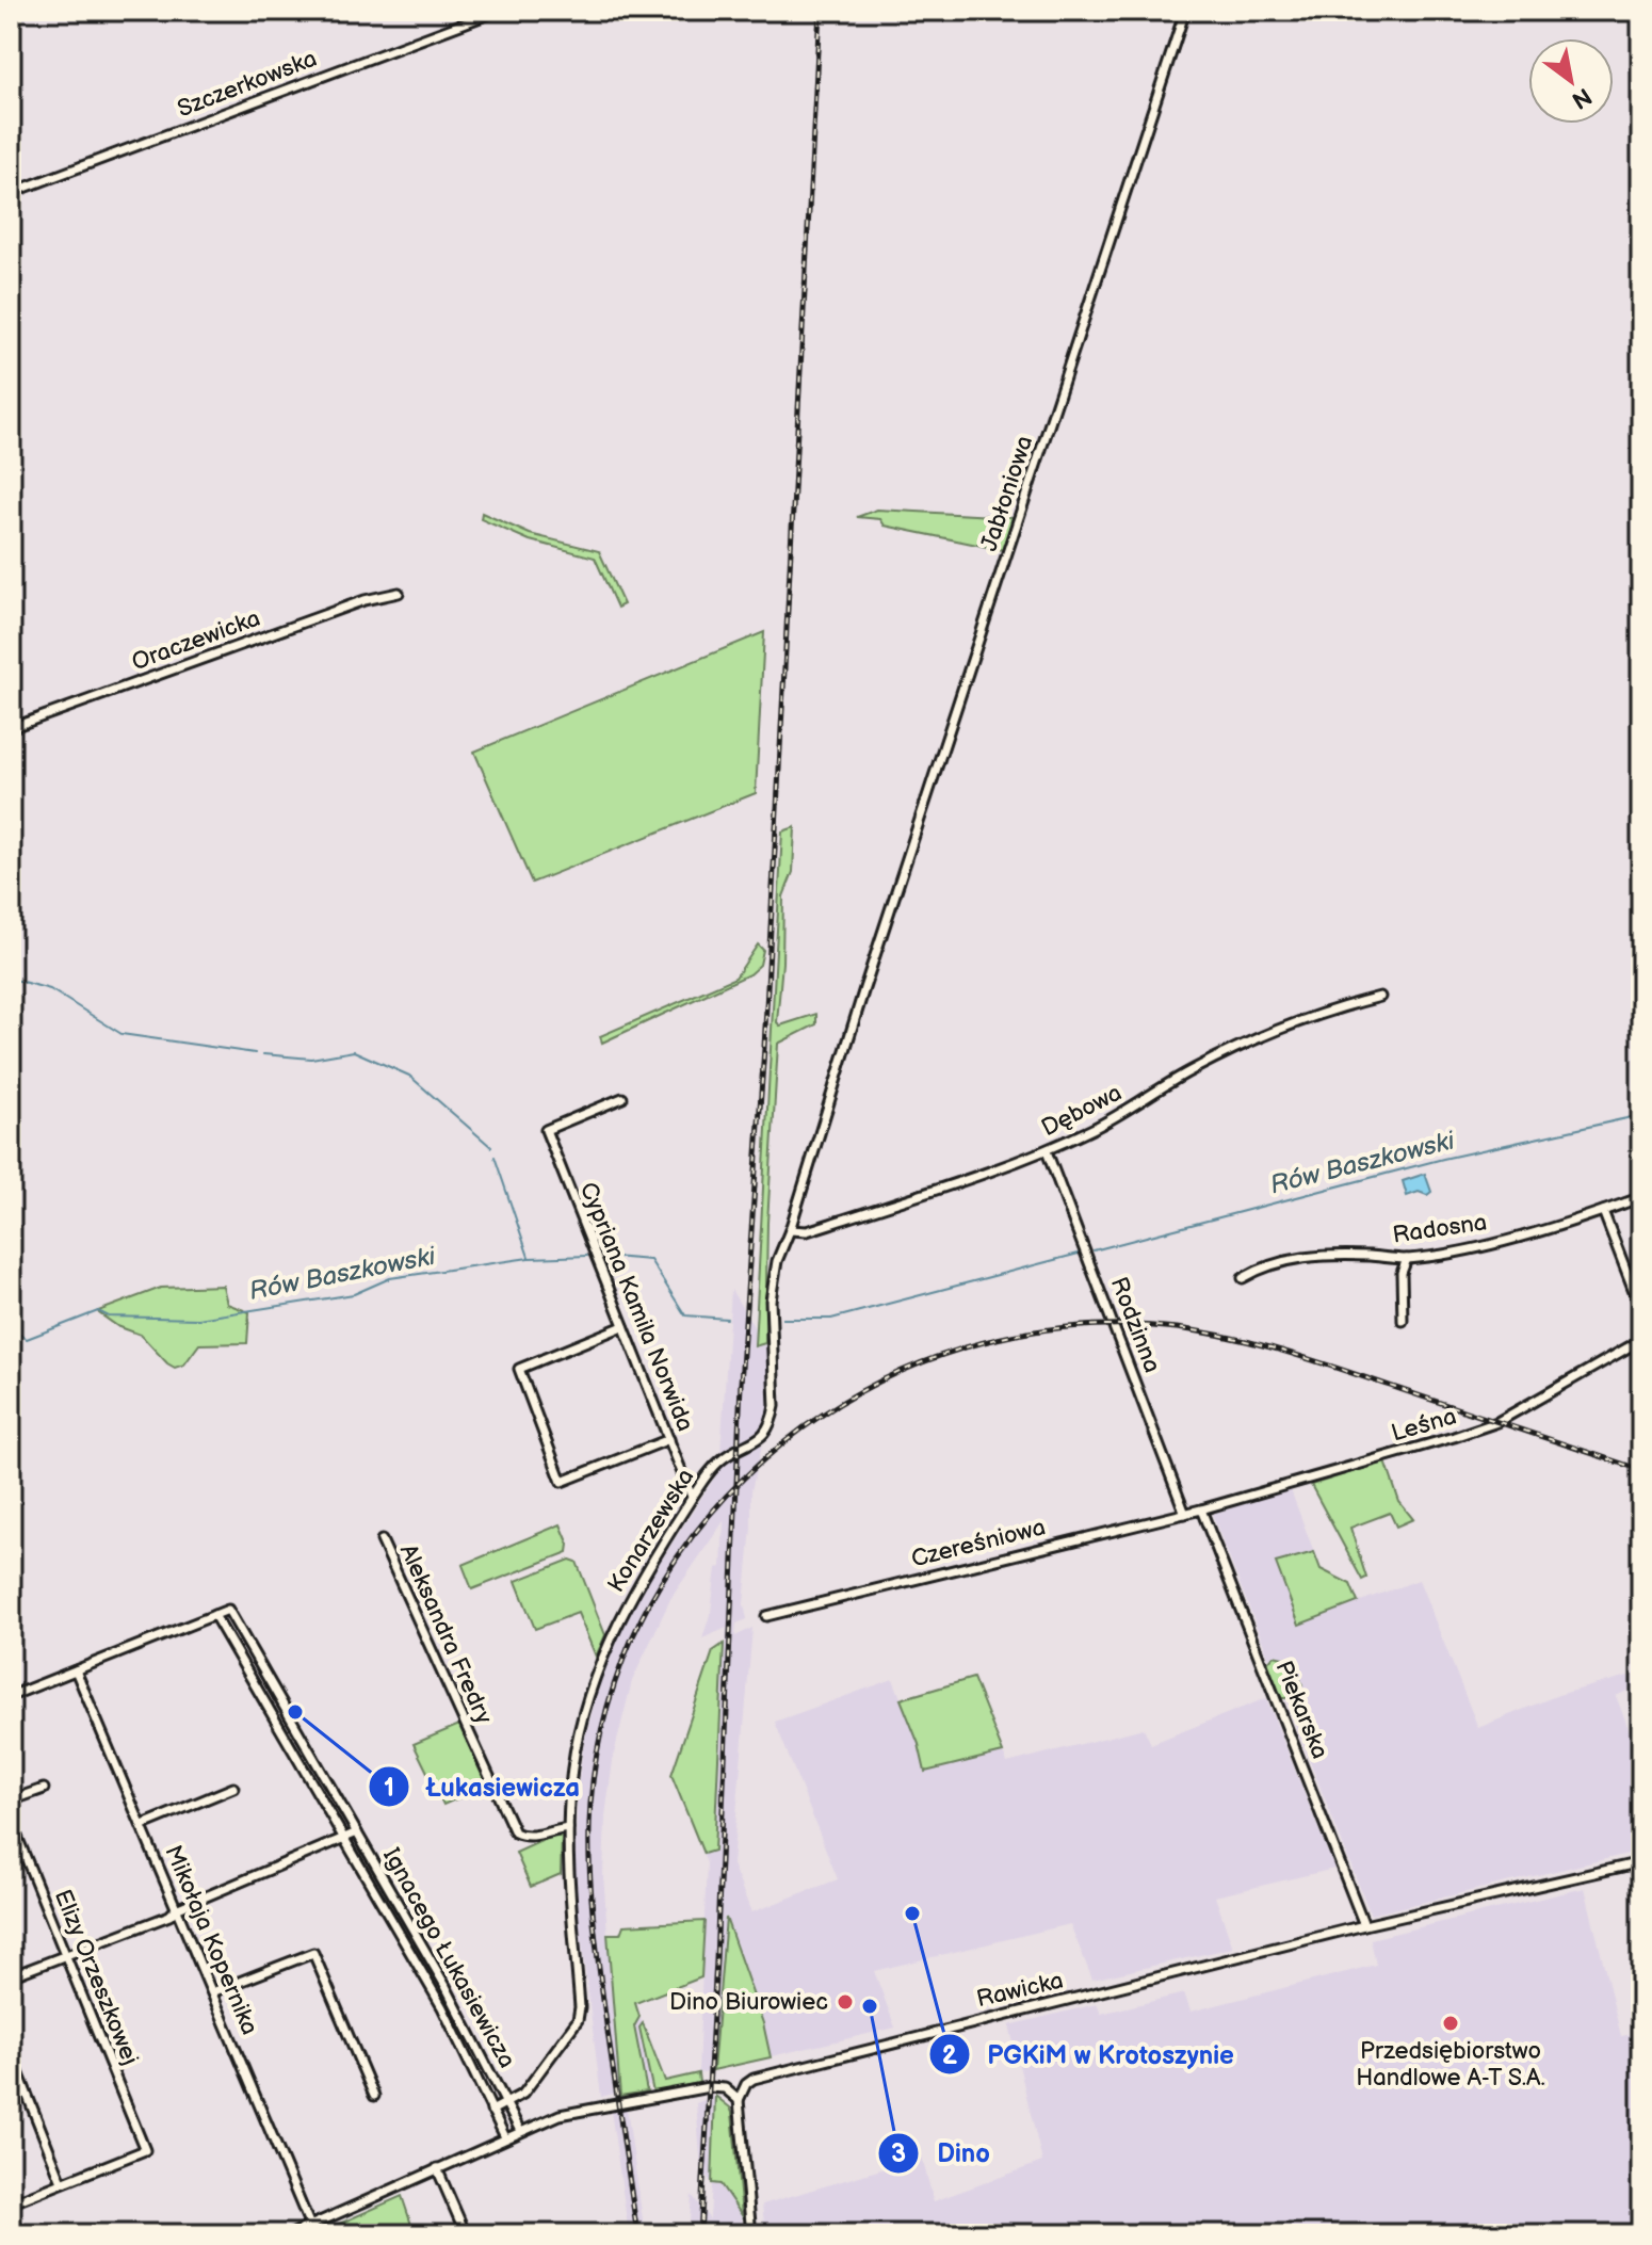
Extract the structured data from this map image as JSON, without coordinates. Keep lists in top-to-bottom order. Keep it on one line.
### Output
{"streets":{"street":["Szczerkowska","Jabłoniowa","Oraczewicka","Dębowa","Radosna","Cypriana Kamila Norwida","Rodzinna","Leśna","Konarzewska","Czereśniowa","Aleksandra Fredry","Piekarska","Mikołaja Kopernika","Ignacego Łukasiewicza","Elizy Orzeszkowej","Rawicka"]},"crossings":[["Jabłoniowa","Konarzewska"],["Dębowa","Rodzinna"],["Dębowa","Konarzewska"],["Cypriana Kamila Norwida","Konarzewska"],["Rodzinna","Czereśniowa"],["Leśna","Czereśniowa"],["Leśna","Piekarska"],["Konarzewska","Aleksandra Fredry"],["Konarzewska","Ignacego Łukasiewicza"],["Czereśniowa","Piekarska"],["Piekarska","Rawicka"]],"water":["Rów Baszkowski"],"places":["Łukasiewicza","PGKiM w Krotoszynie","Dino Biurowiec","Dino","Przedsiębiorstwo Handlowe A-T S.A."],"north":"bottom right"}
